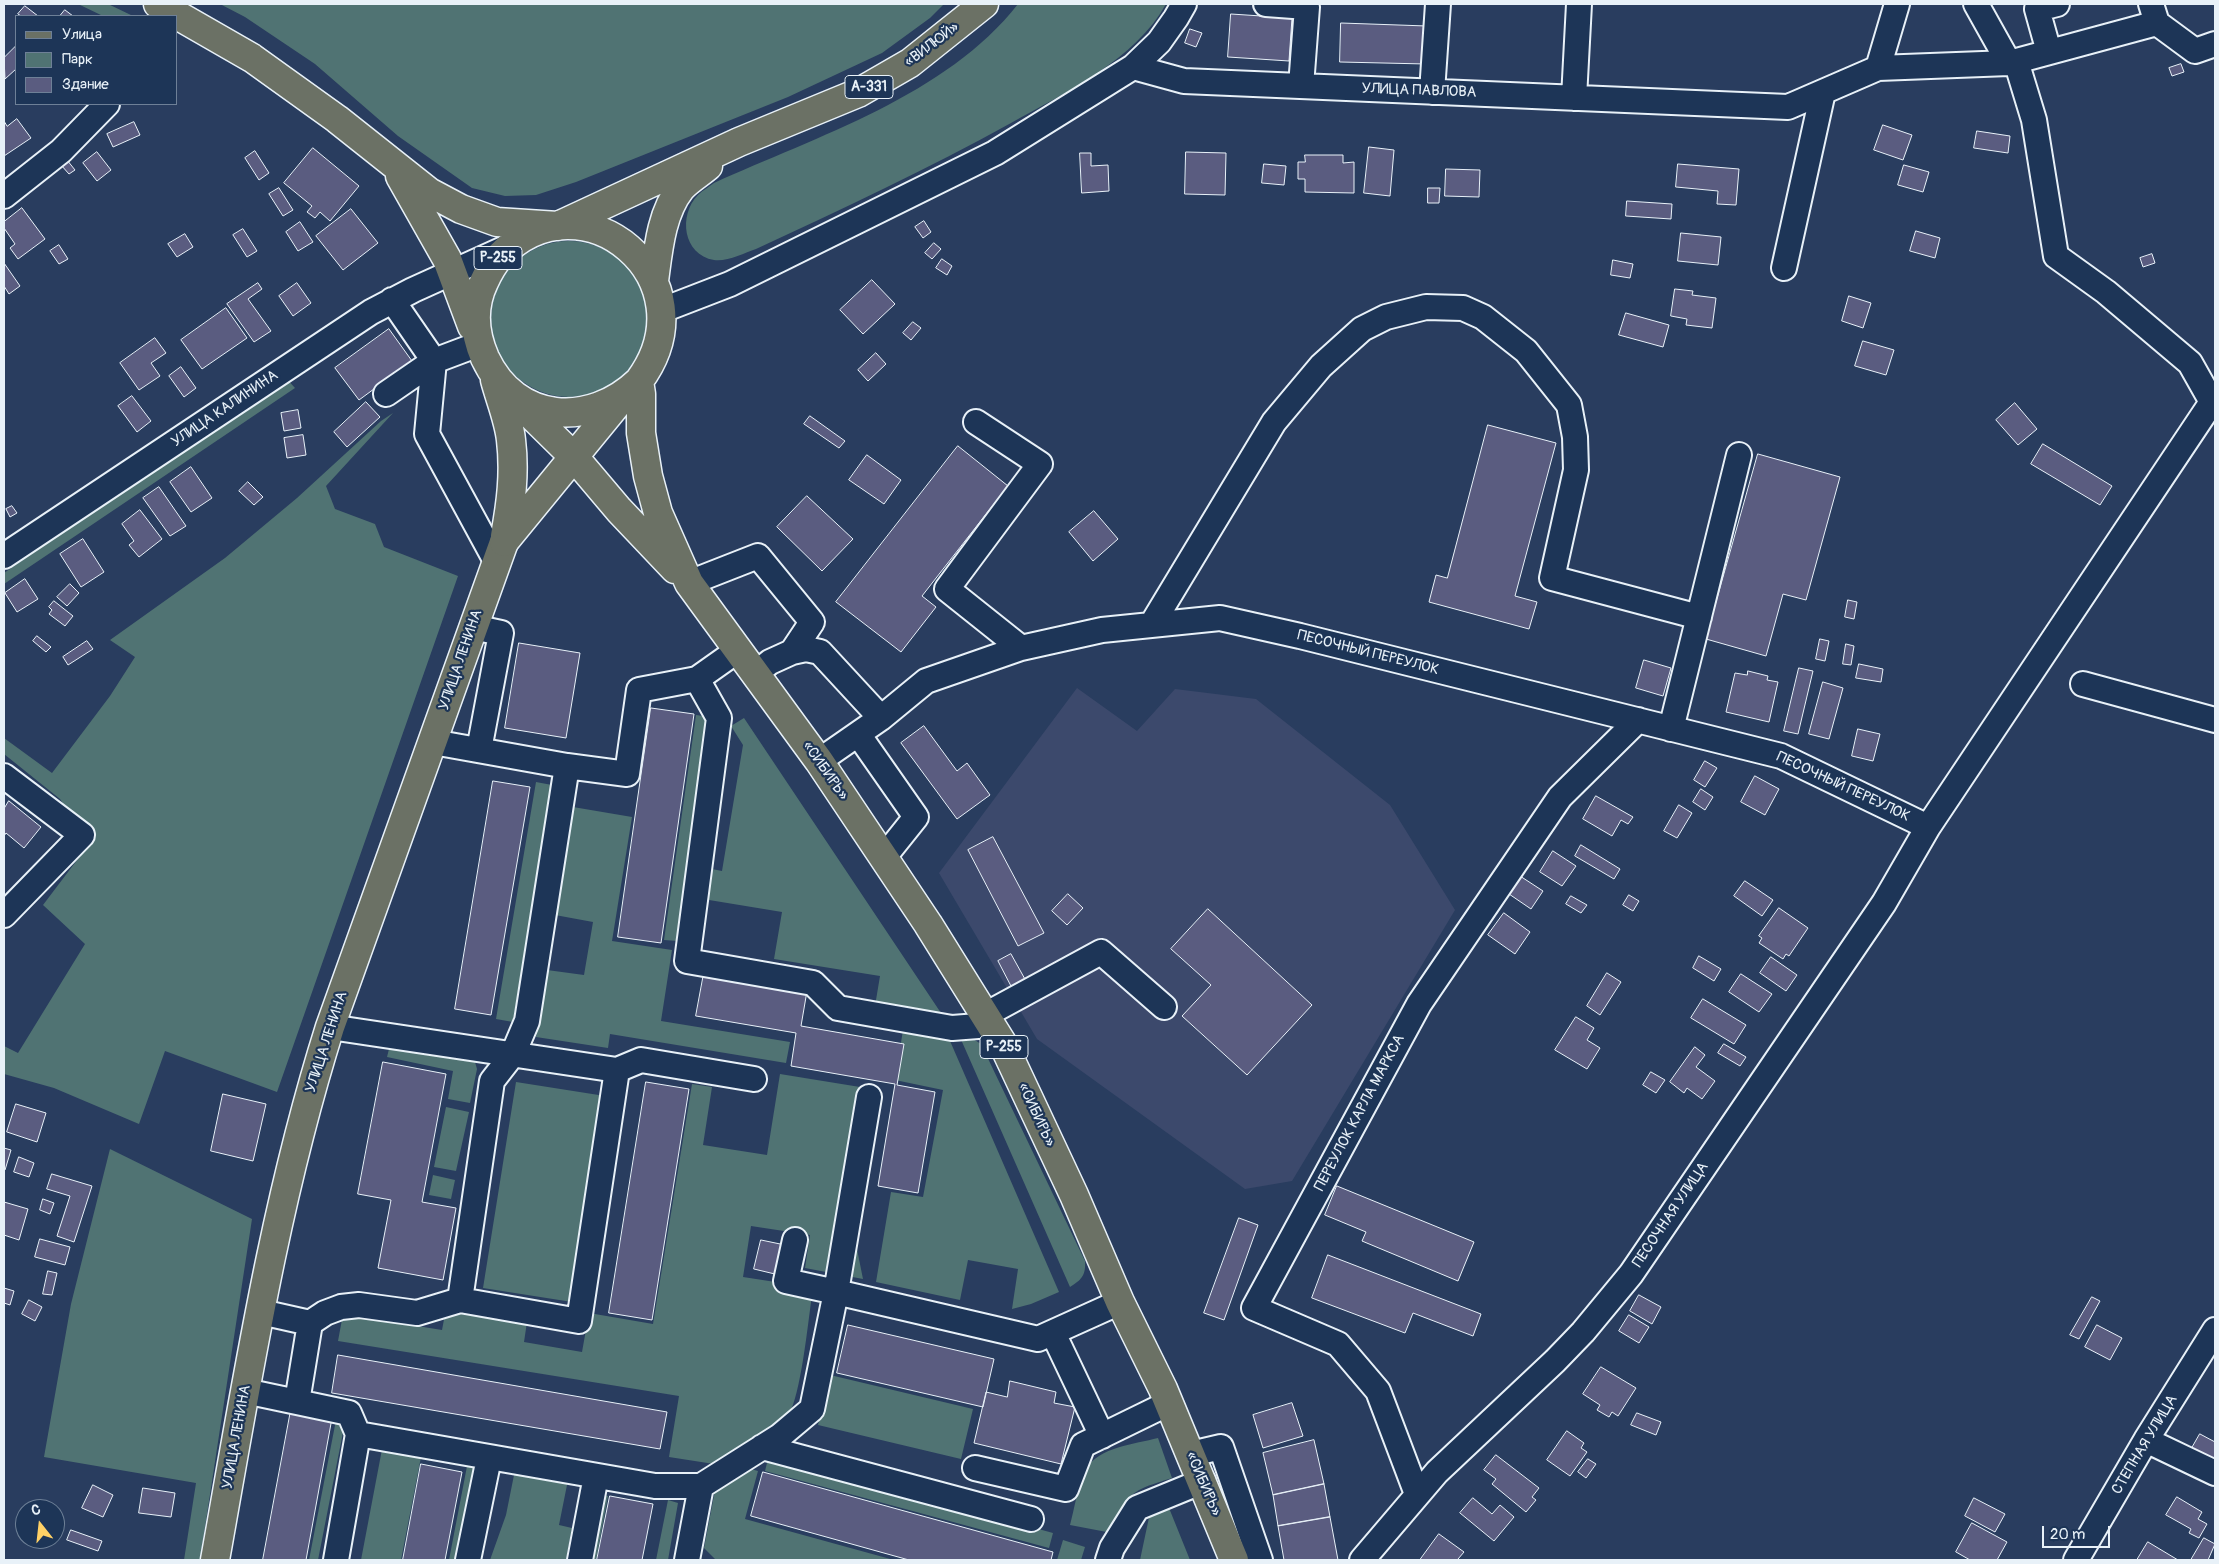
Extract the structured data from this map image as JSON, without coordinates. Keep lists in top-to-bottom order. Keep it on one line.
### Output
{"streets":{"main road":["«ВИЛЮЙ»","А-331","Р-255","УЛИЦА ЛЕНИНА","«СИБИРЬ»"],"street":["УЛИЦА ПАВЛОВА","УЛИЦА КАЛИНИНА","ПЕСОЧНЫЙ ПЕРЕУЛОК","ПЕРЕУЛОК КАРЛА МАРКСА","ПЕСОЧНАЯ УЛИЦА","СТЕПНАЯ УЛИЦА"]},"crossings":[["«ВИЛЮЙ»","А-331"],["А-331","Р-255"],["Р-255","УЛИЦА КАЛИНИНА"],["Р-255","«СИБИРЬ»"],["ПЕСОЧНЫЙ ПЕРЕУЛОК","«СИБИРЬ»"],["ПЕСОЧНЫЙ ПЕРЕУЛОК","ПЕРЕУЛОК КАРЛА МАРКСА"],["ПЕСОЧНЫЙ ПЕРЕУЛОК","ПЕСОЧНАЯ УЛИЦА"],["ПЕРЕУЛОК КАРЛА МАРКСА","ПЕСОЧНАЯ УЛИЦА"]],"legend":["Улица","Парк","Здание"],"scale_bar":"20 m","north":"top"}
